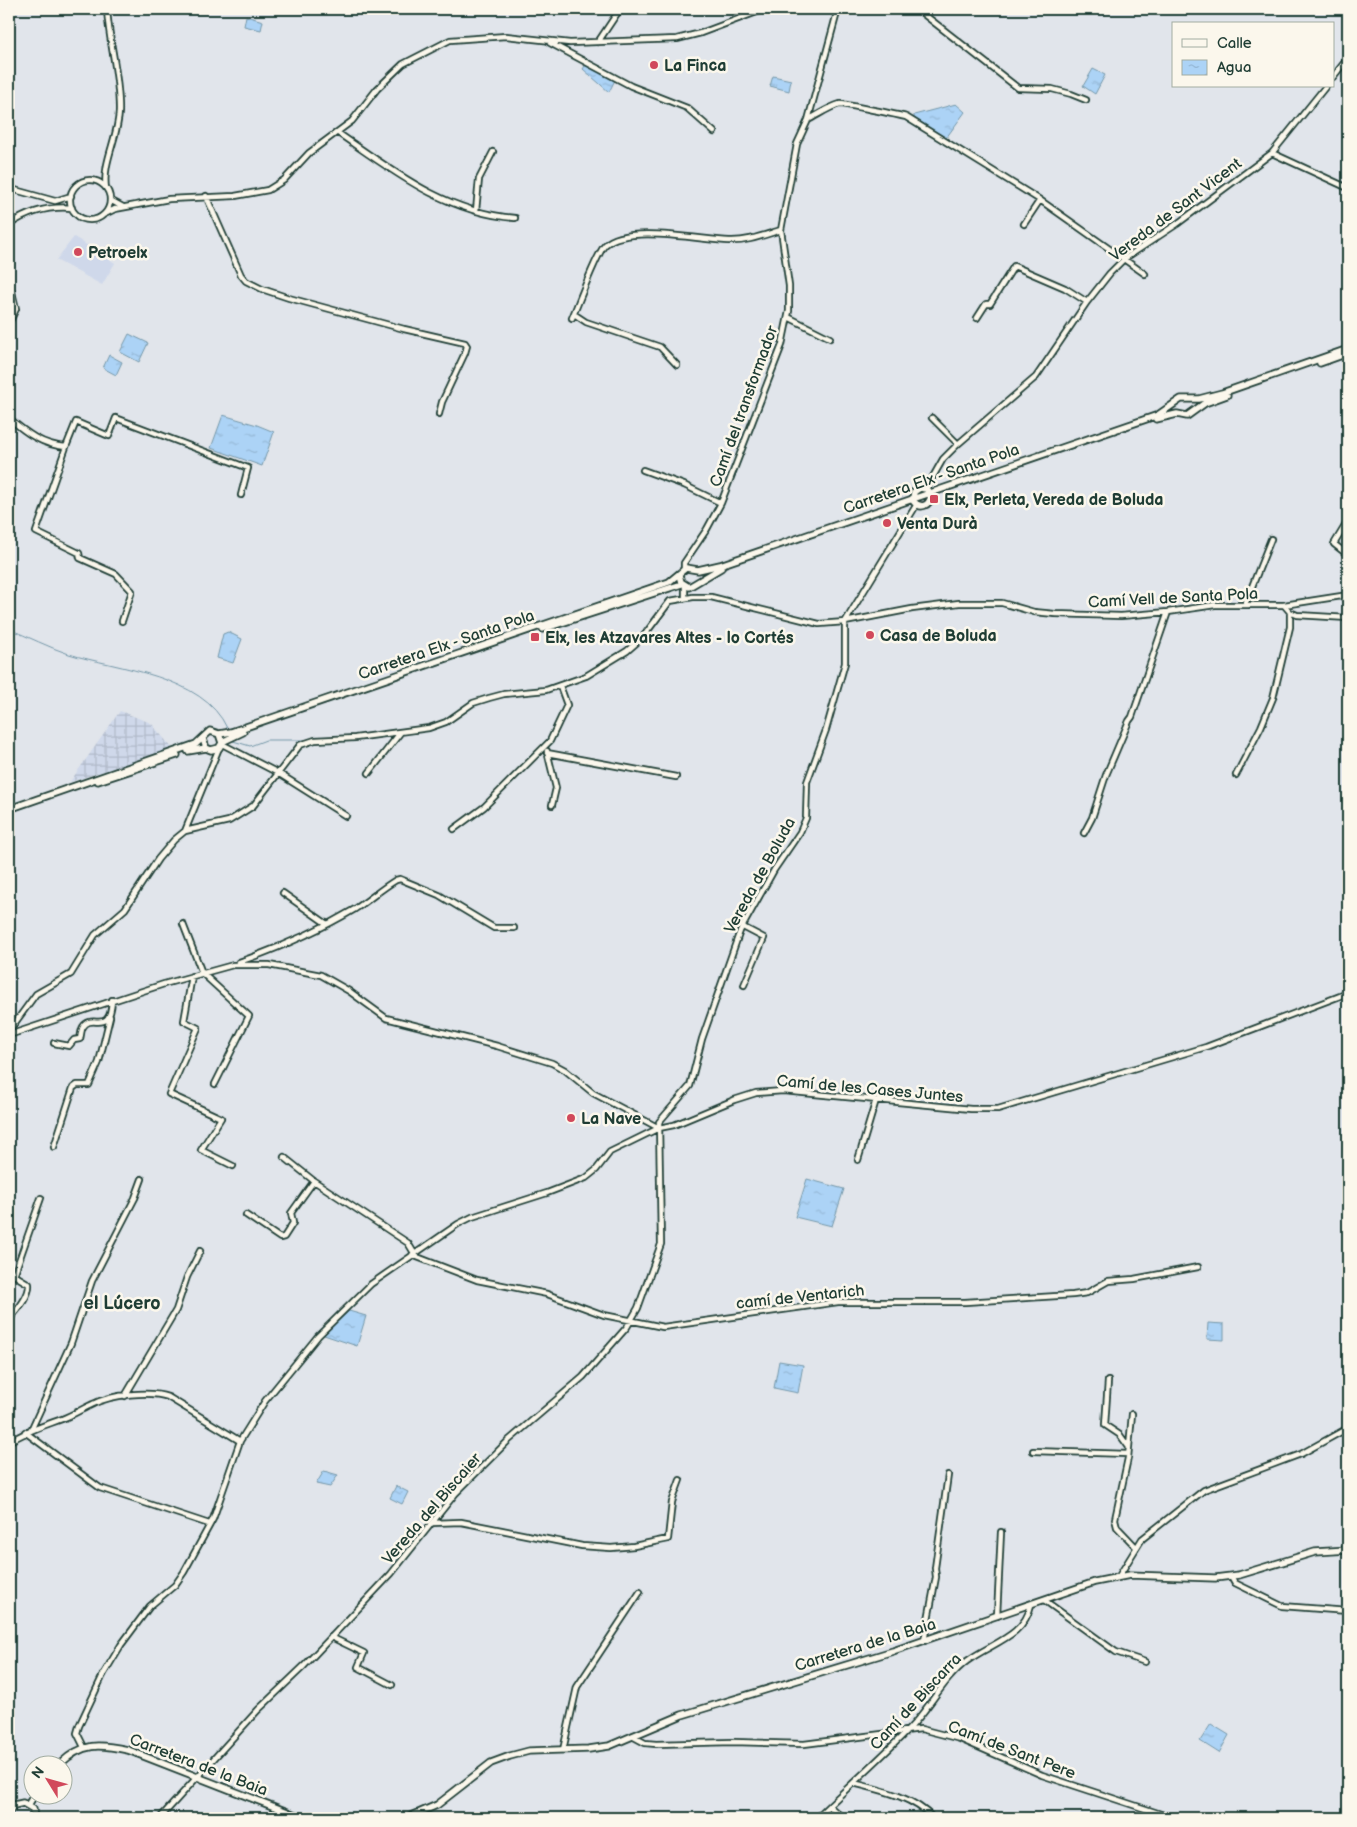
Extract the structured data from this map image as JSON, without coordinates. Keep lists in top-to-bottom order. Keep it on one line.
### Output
{"streets":{"main road":["Carretera Elx - Santa Pola","Carretera de la Baia"],"street":["Vereda de Sant Vicent","Camí del transformador","Camí Vell de Santa Pola","Vereda de Boluda","Camí de les Cases Juntes","camí de Ventarich","Vereda del Biscaier","Camí de Biscarra","Camí de Sant Pere"]},"crossings":[["Vereda de Sant Vicent","Carretera Elx - Santa Pola"],["Camí del transformador","Carretera Elx - Santa Pola"],["Camí Vell de Santa Pola","Vereda de Boluda"],["Vereda de Boluda","Camí de les Cases Juntes"],["Vereda de Boluda","Vereda del Biscaier"],["Camí de les Cases Juntes","camí de Ventarich"],["Camí de les Cases Juntes","Vereda del Biscaier"],["Camí de les Cases Juntes","Carretera de la Baia"],["camí de Ventarich","Vereda del Biscaier"],["Vereda del Biscaier","Carretera de la Baia"],["Carretera de la Baia","Camí de Biscarra"],["Carretera de la Baia","Camí de Sant Pere"],["Camí de Biscarra","Camí de Sant Pere"]],"districts":["el Lúcero"],"places":{"other":["La Finca","Petroelx","Venta Durà","Casa de Boluda","La Nave"],"transit":["Elx, Perleta, Vereda de Boluda","Elx, les Atzavares Altes - lo Cortés"]},"legend":["Calle","Agua"],"north":"top left"}
